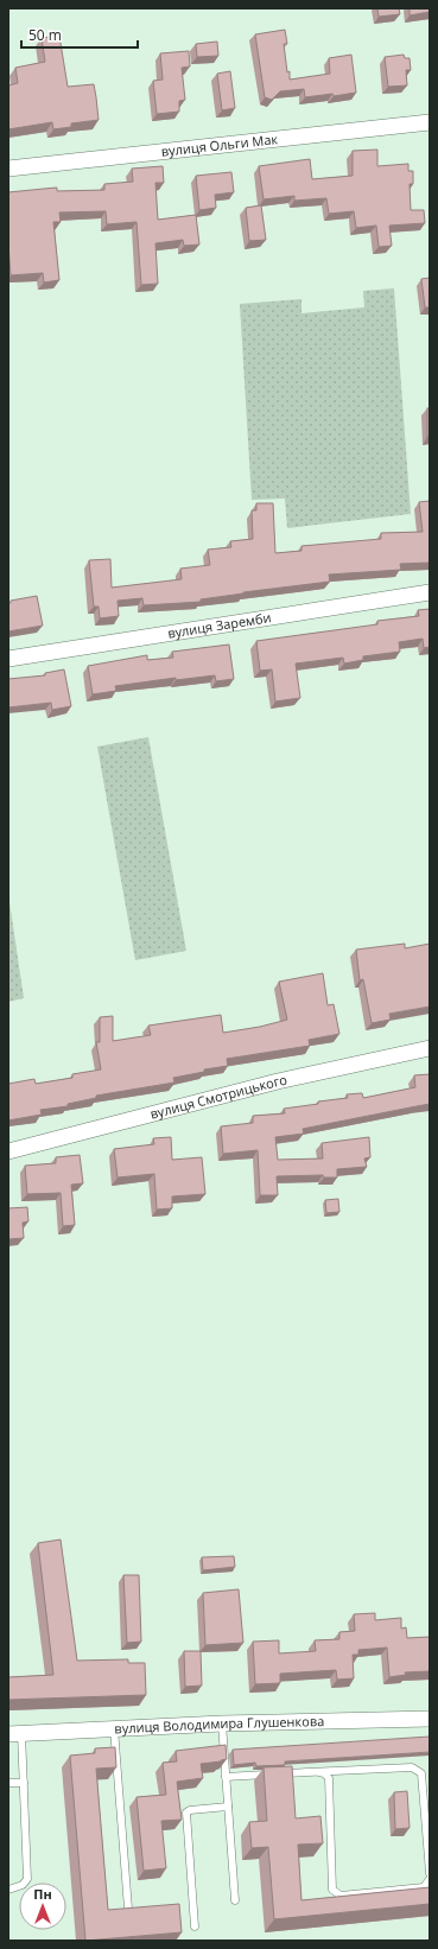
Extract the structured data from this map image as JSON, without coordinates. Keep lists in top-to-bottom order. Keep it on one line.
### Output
{"streets":{"street":["вулиця Ольги Мак","вулиця Заремби","вулиця Смотрицького","вулиця Володимира Глушенкова"]},"scale_bar":"50 m","north":"top"}
